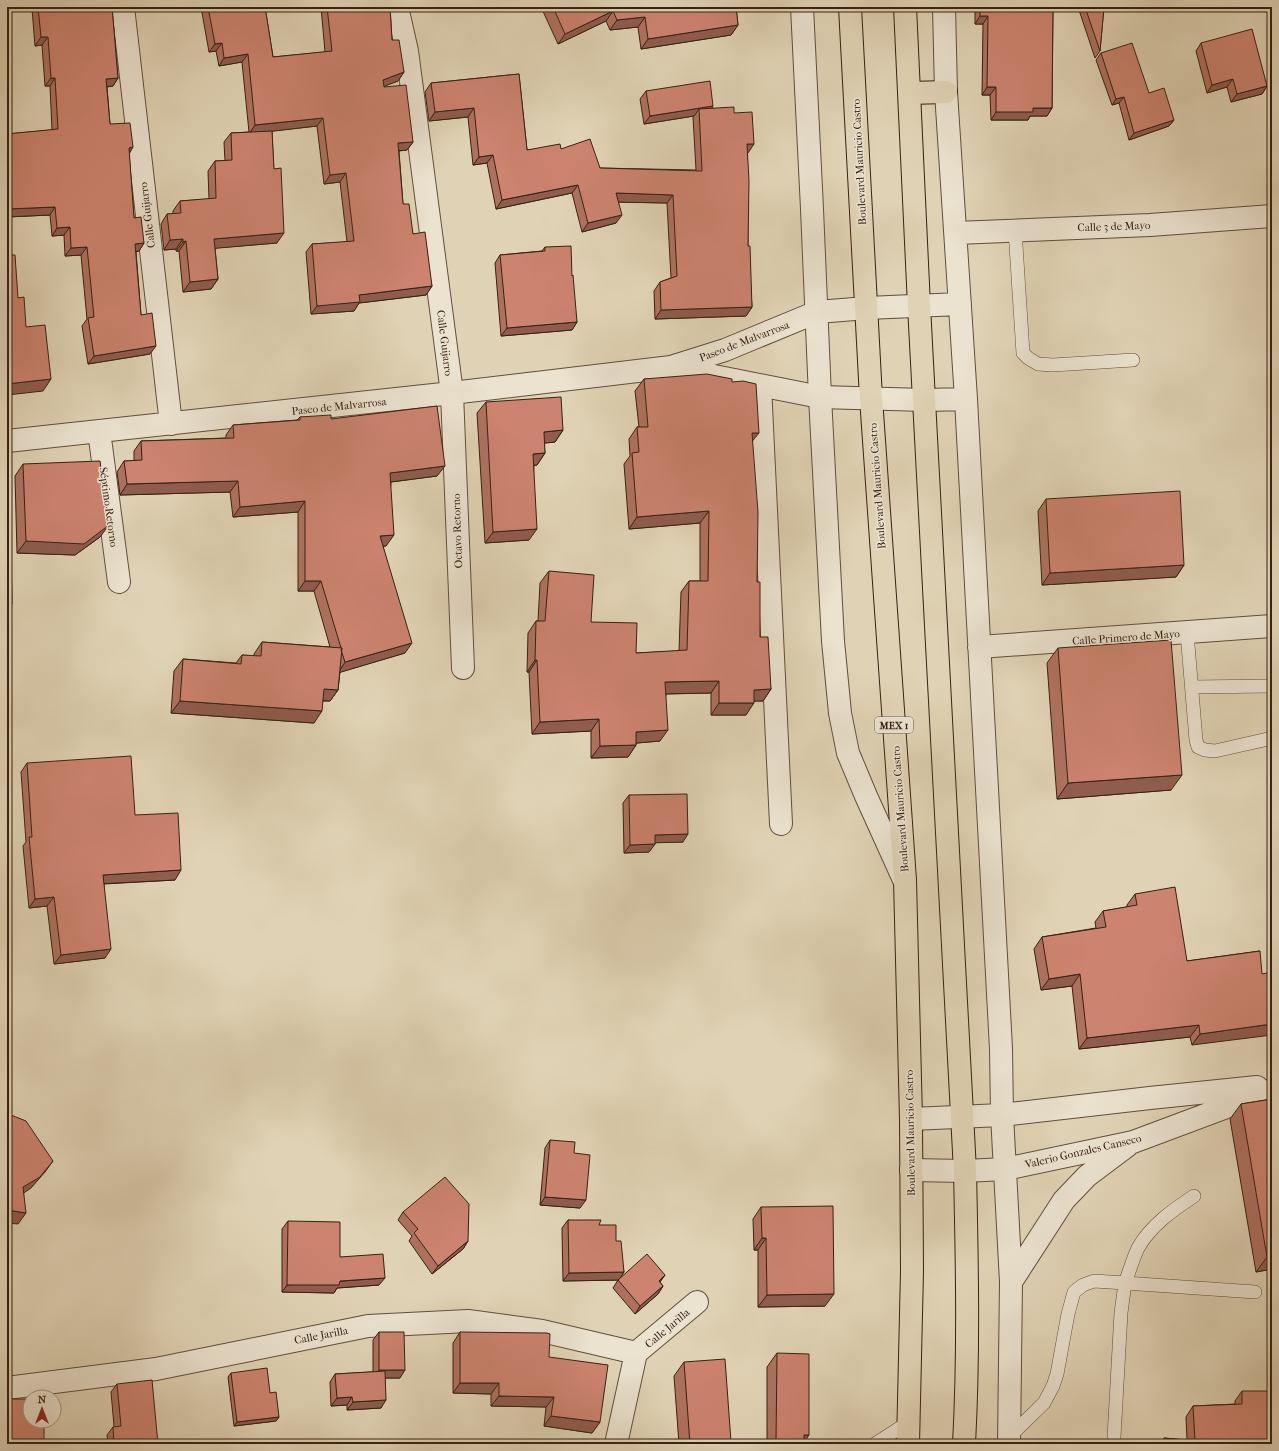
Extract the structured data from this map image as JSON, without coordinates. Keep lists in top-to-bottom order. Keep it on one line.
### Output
{"streets":{"main road":["Boulevard Mauricio Castro","MEX 1"],"street":["Calle Guijarro","Calle 3 de Mayo","Paseo de Malvarrosa","Séptimo Retorno","Octavo Retorno","Calle Primero de Mayo","Valerio Gonzales Canseco","Calle Jarilla"]},"crossings":[["Boulevard Mauricio Castro","Paseo de Malvarrosa"],["Boulevard Mauricio Castro","Valerio Gonzales Canseco"],["Calle Guijarro","Paseo de Malvarrosa"],["Calle Guijarro","Octavo Retorno"],["Paseo de Malvarrosa","Séptimo Retorno"],["Paseo de Malvarrosa","Octavo Retorno"]],"north":"top"}
